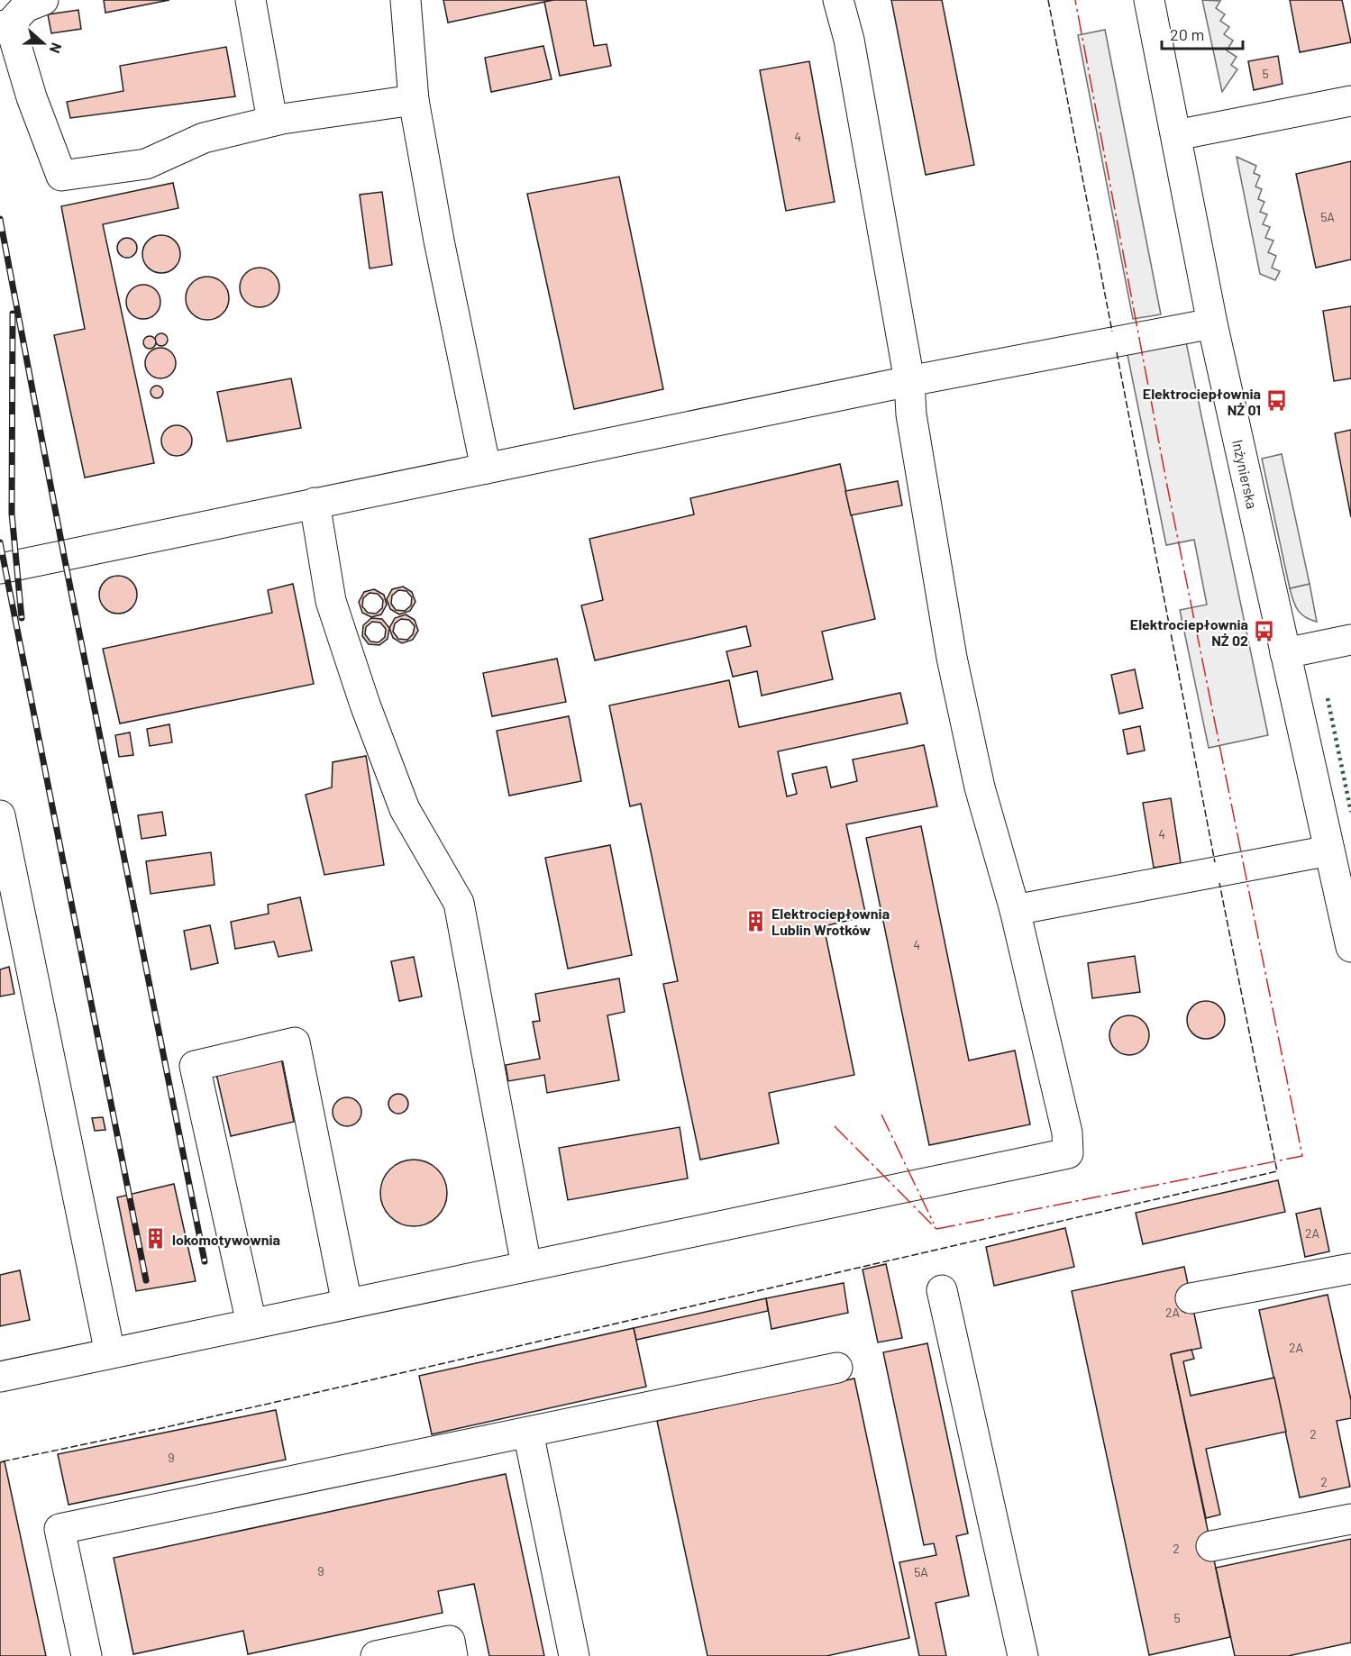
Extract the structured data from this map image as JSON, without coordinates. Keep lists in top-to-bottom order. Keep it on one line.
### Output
{"streets":{"street":["Inżynierska"]},"places":{"bus stop":["Elektrociepłownia NŻ 01","Elektrociepłownia NŻ 02"],"building":["Elektrociepłownia Lublin Wrotków","lokomotywownia"]},"house_numbers":["5","4","5A","4","4","2A","2A","2A","2","9","2","2","9","5A","5"],"scale_bar":"20 m","north":"right"}
